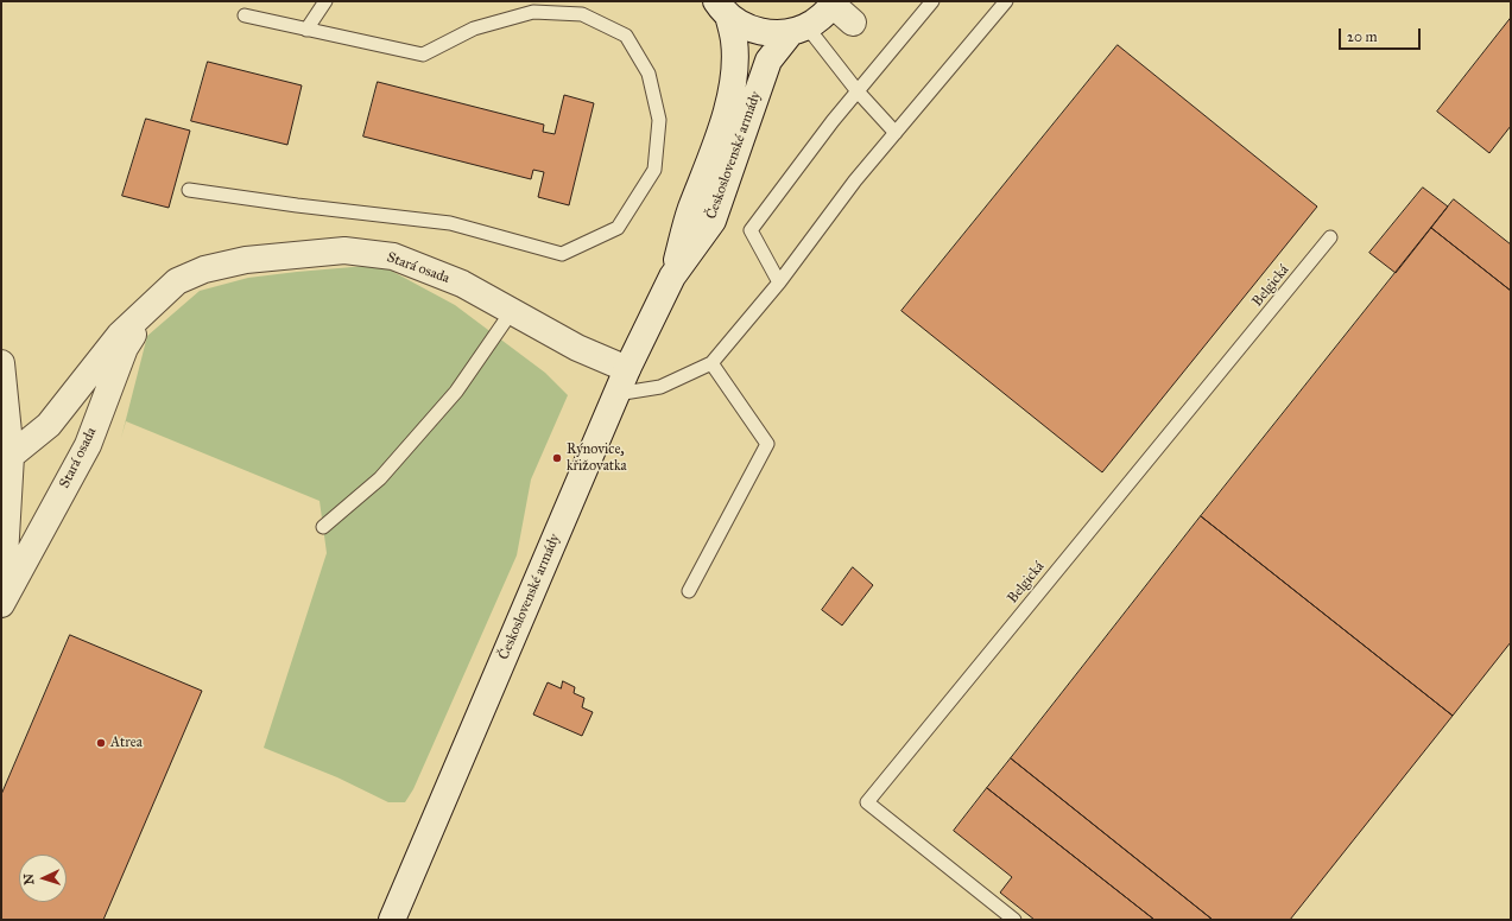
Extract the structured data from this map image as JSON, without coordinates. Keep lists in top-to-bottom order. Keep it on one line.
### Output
{"streets":{"street":["Československé armády","Stará osada"],"lane":["Belgická"]},"crossings":[["Československé armády","Stará osada"]],"places":["Rýnovice, křižovatka","Atrea"],"scale_bar":"20 m","north":"left"}
